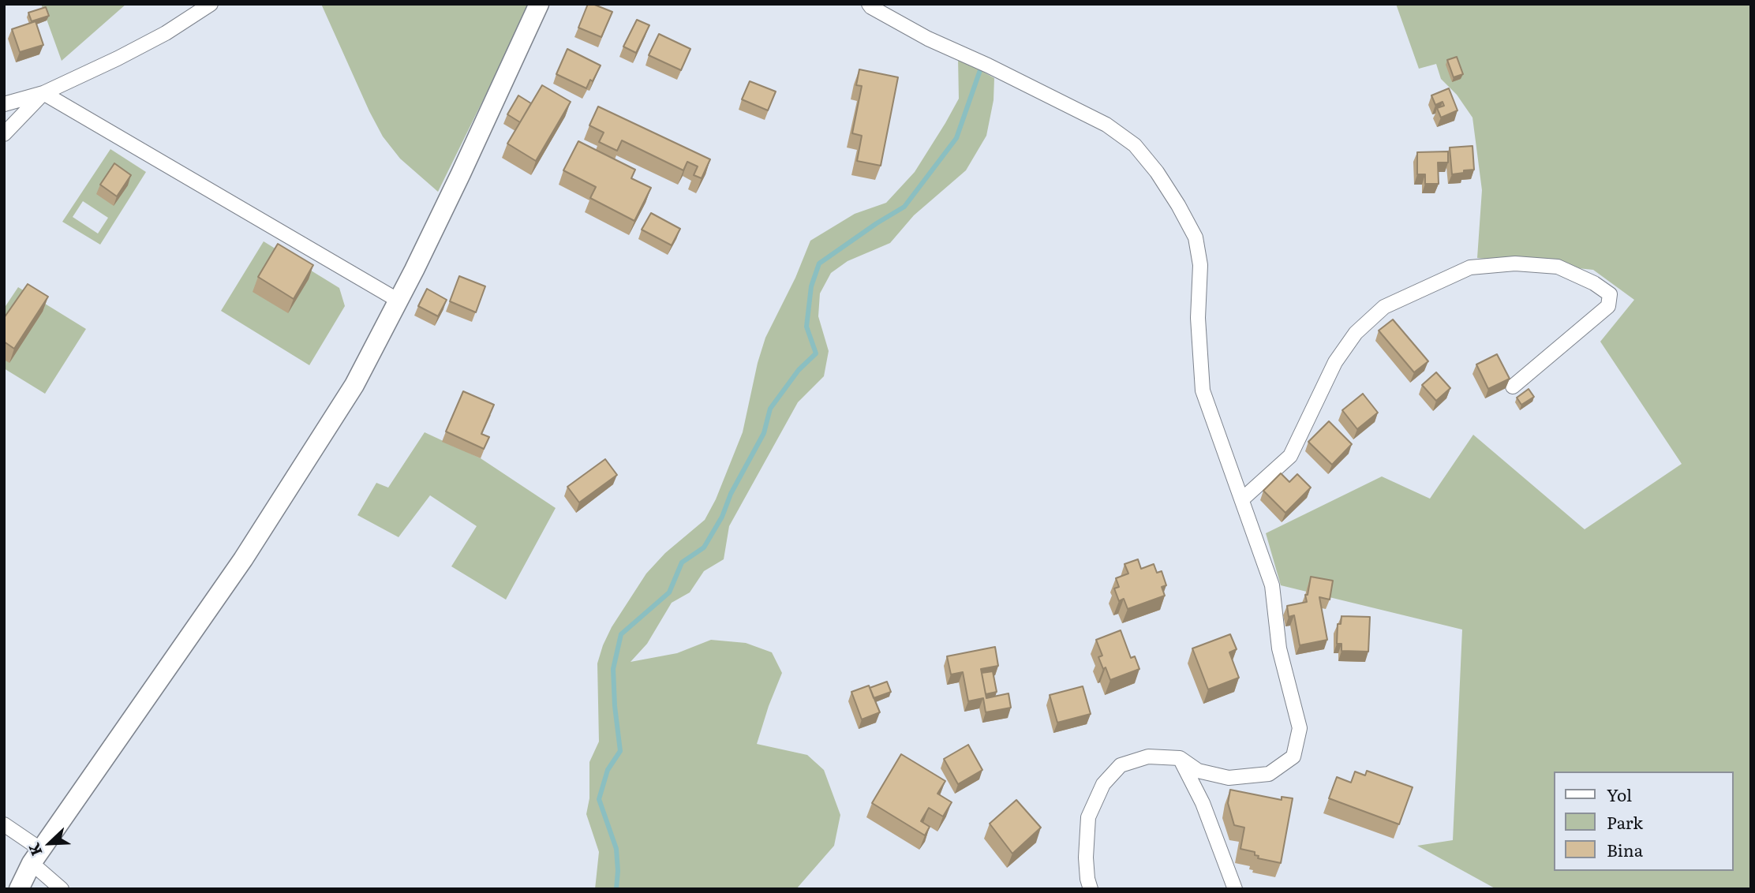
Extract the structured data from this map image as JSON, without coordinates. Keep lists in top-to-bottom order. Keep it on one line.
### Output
{"legend":["Yol","Park","Bina"],"north":"bottom left"}
